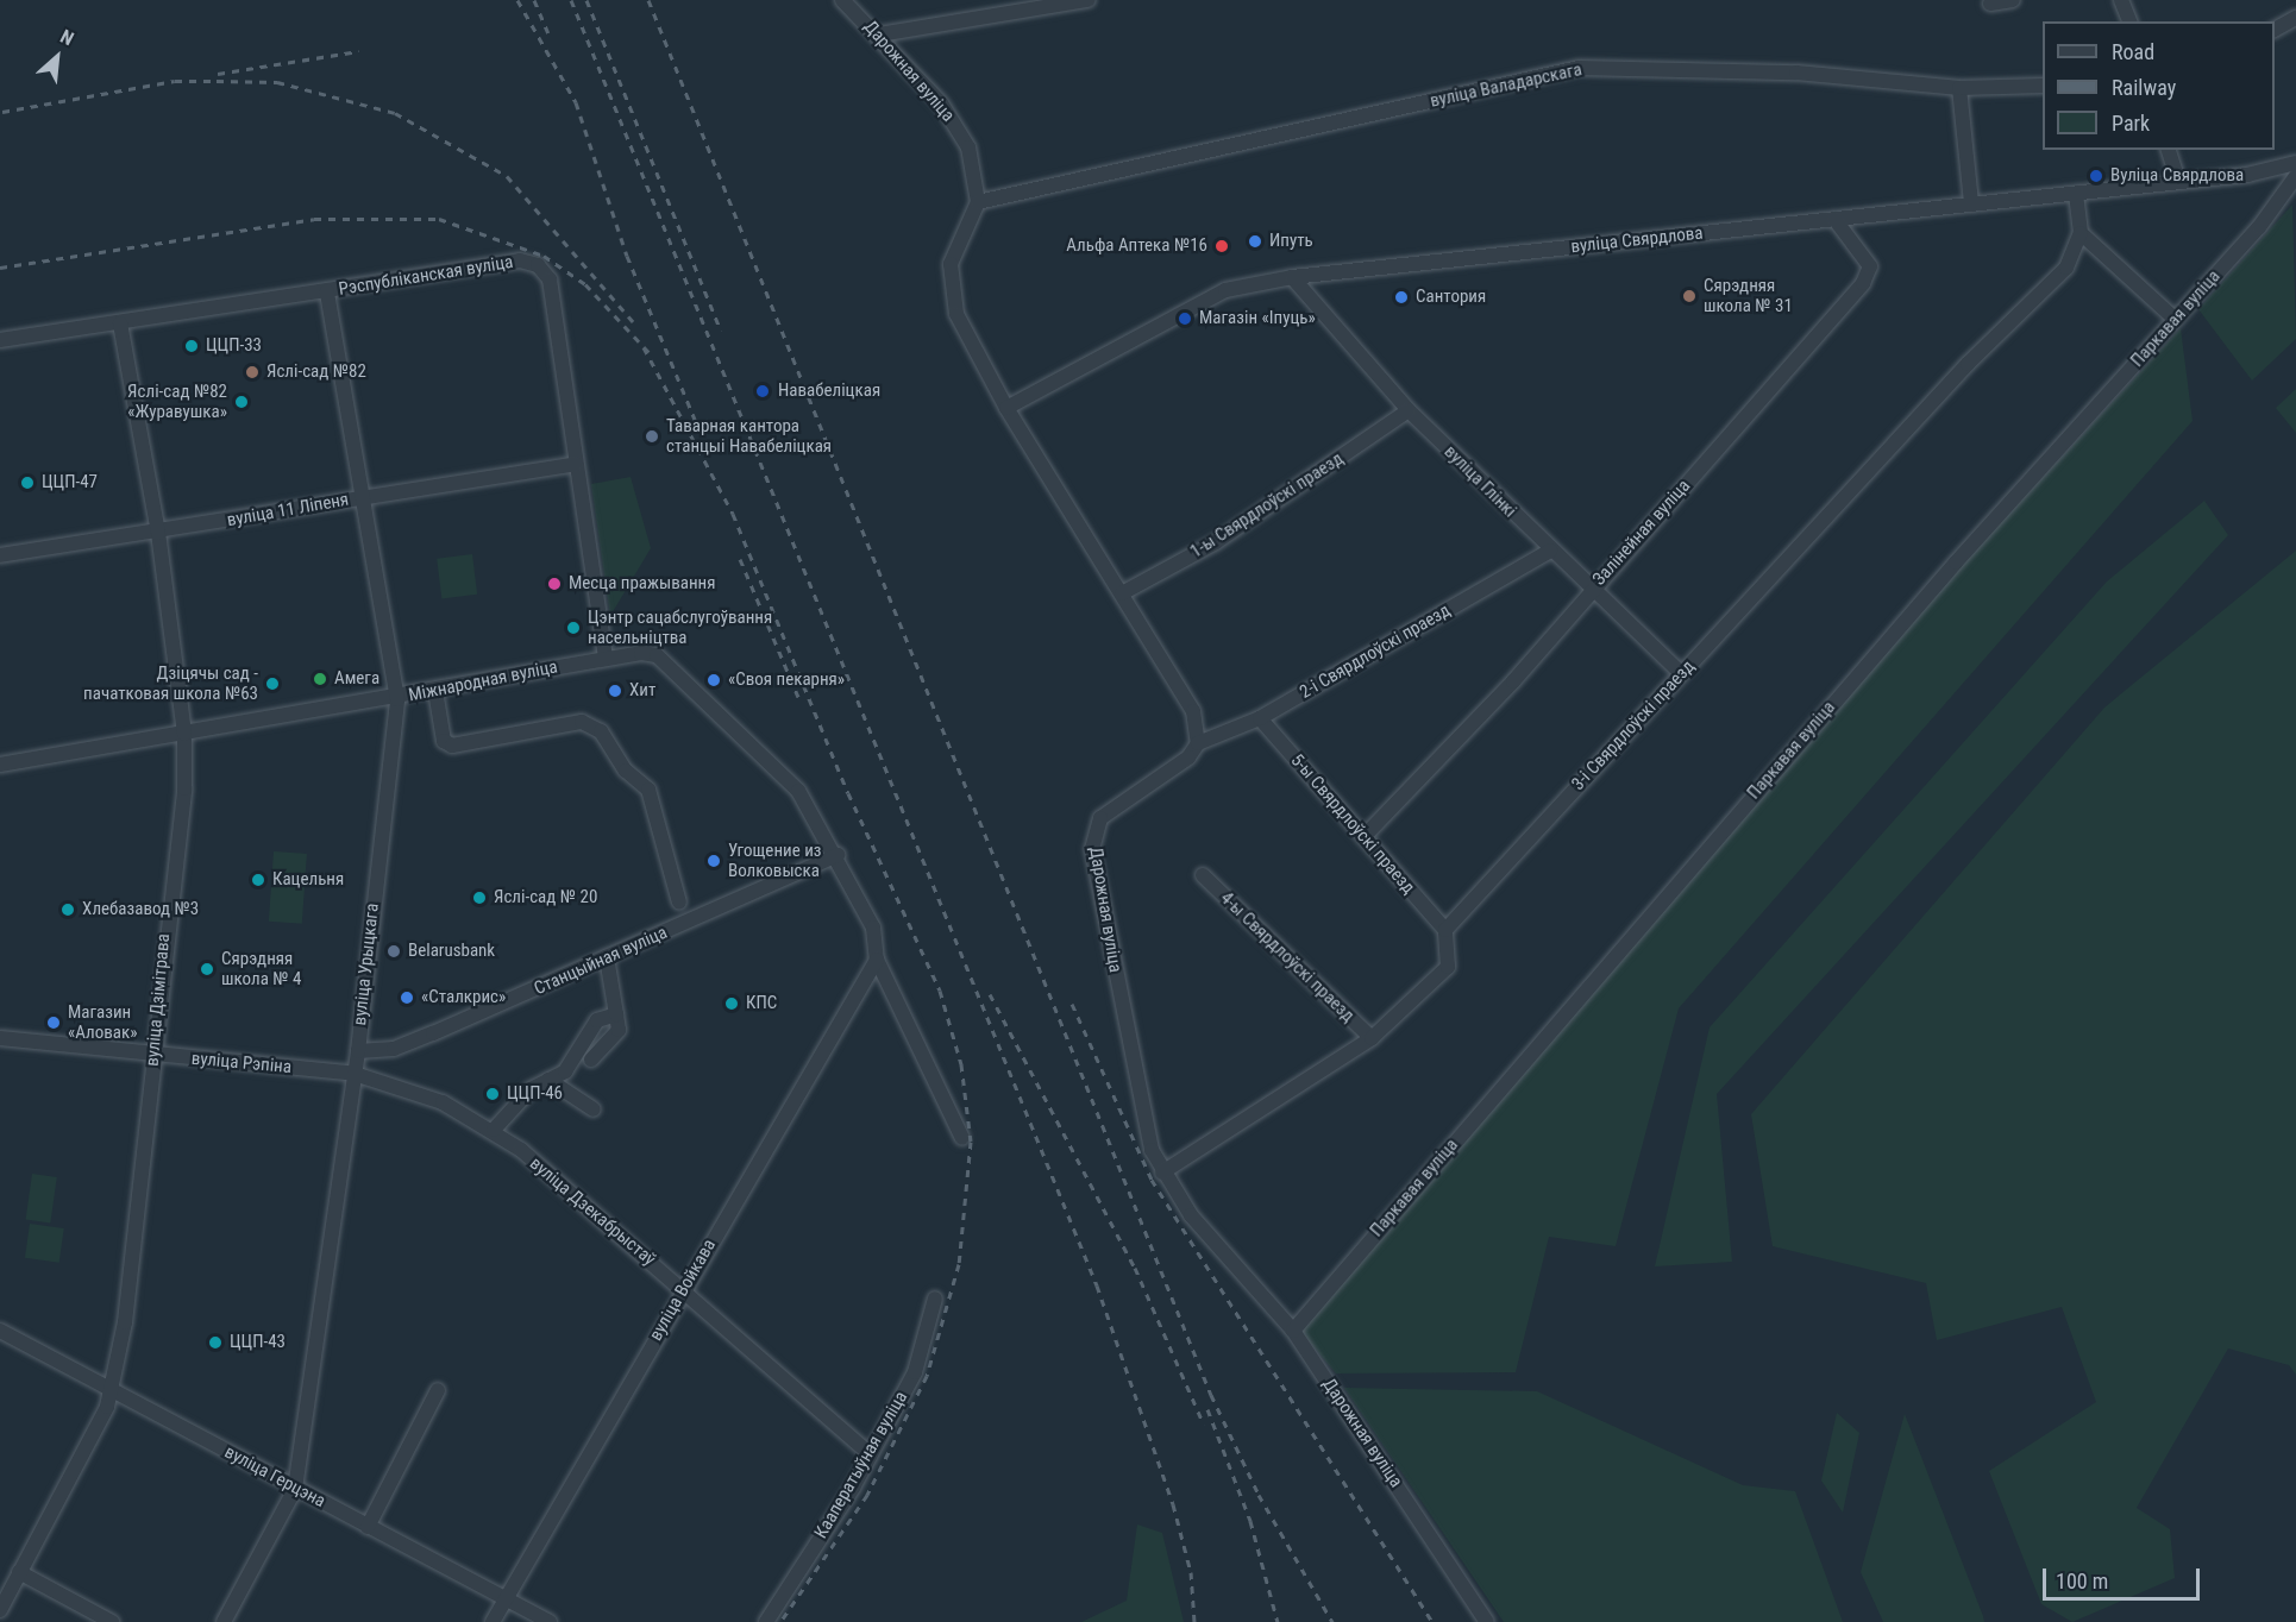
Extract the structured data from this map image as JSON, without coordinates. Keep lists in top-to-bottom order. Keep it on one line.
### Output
{"streets":{"street":["Дарожная вуліца","вуліца Валадарскага","вуліца Свярдлова","Рэспубліканская вуліца","Паркавая вуліца","вуліца Глінкі","1-ы Свярдлоўскі праезд","вуліца 11 Ліпеня","Залінейная вуліца","2-і Свярдлоўскі праезд","Міжнародная вуліца","3-і Свярдлоўскі праезд","5-ы Свярдлоўскі праезд","4-ы Свярдлоўскі праезд","Станцыйная вуліца","вуліца Урыцкага","вуліца Дзімітрава","вуліца Рэпіна","вуліца Дзекабрыстаў","вуліца Войкава","Кааператыўная вуліца","вуліца Герцэна"]},"crossings":[["Дарожная вуліца","вуліца Валадарскага"],["Дарожная вуліца","Паркавая вуліца"],["Дарожная вуліца","2-і Свярдлоўскі праезд"],["вуліца Свярдлова","вуліца Глінкі"],["вуліца Свярдлова","Залінейная вуліца"],["Рэспубліканская вуліца","вуліца 11 Ліпеня"],["Рэспубліканская вуліца","Міжнародная вуліца"],["Рэспубліканская вуліца","вуліца Урыцкага"],["Рэспубліканская вуліца","вуліца Дзімітрава"],["вуліца Глінкі","1-ы Свярдлоўскі праезд"],["вуліца Глінкі","Залінейная вуліца"],["вуліца Глінкі","2-і Свярдлоўскі праезд"],["вуліца Глінкі","3-і Свярдлоўскі праезд"],["вуліца 11 Ліпеня","вуліца Урыцкага"],["вуліца 11 Ліпеня","вуліца Дзімітрава"],["Залінейная вуліца","5-ы Свярдлоўскі праезд"],["2-і Свярдлоўскі праезд","5-ы Свярдлоўскі праезд"],["Міжнародная вуліца","Станцыйная вуліца"],["Міжнародная вуліца","вуліца Урыцкага"],["Міжнародная вуліца","вуліца Дзімітрава"],["Міжнародная вуліца","вуліца Войкава"],["3-і Свярдлоўскі праезд","5-ы Свярдлоўскі праезд"],["Станцыйная вуліца","вуліца Урыцкага"],["вуліца Урыцкага","вуліца Рэпіна"],["вуліца Урыцкага","вуліца Дзекабрыстаў"],["вуліца Урыцкага","вуліца Герцэна"],["вуліца Дзімітрава","вуліца Рэпіна"],["вуліца Дзімітрава","вуліца Герцэна"],["вуліца Рэпіна","вуліца Дзекабрыстаў"],["вуліца Дзекабрыстаў","вуліца Войкава"],["вуліца Дзекабрыстаў","Кааператыўная вуліца"],["вуліца Войкава","вуліца Герцэна"]],"places":["Вуліца Свярдлова","Ипуть","Альфа Аптека №16","Сярэдняя школа № 31","Сантория","Магазін «Іпуць»","ЦЦП-33","Яслі-сад №82","Навабеліцкая","Яслі-сад №82 «Журавушка»","Таварная кантора станцыі Навабеліцкая","ЦЦП-47","Месца пражывання","Цэнтр сацабслугоўвання насельніцтва","Амега","«Своя пекарня»","Дзіцячы сад - пачатковая школа №63","Хит","Угощение из Волковыска","Кацельня","Яслі-сад № 20","Хлебазавод №3","Belarusbank","Сярэдняя школа № 4","«Сталкрис»","КПС","Магазин «Аловак»","ЦЦП-46","ЦЦП-43"],"legend":["Road","Railway","Park"],"scale_bar":"100 m","north":"top right"}
